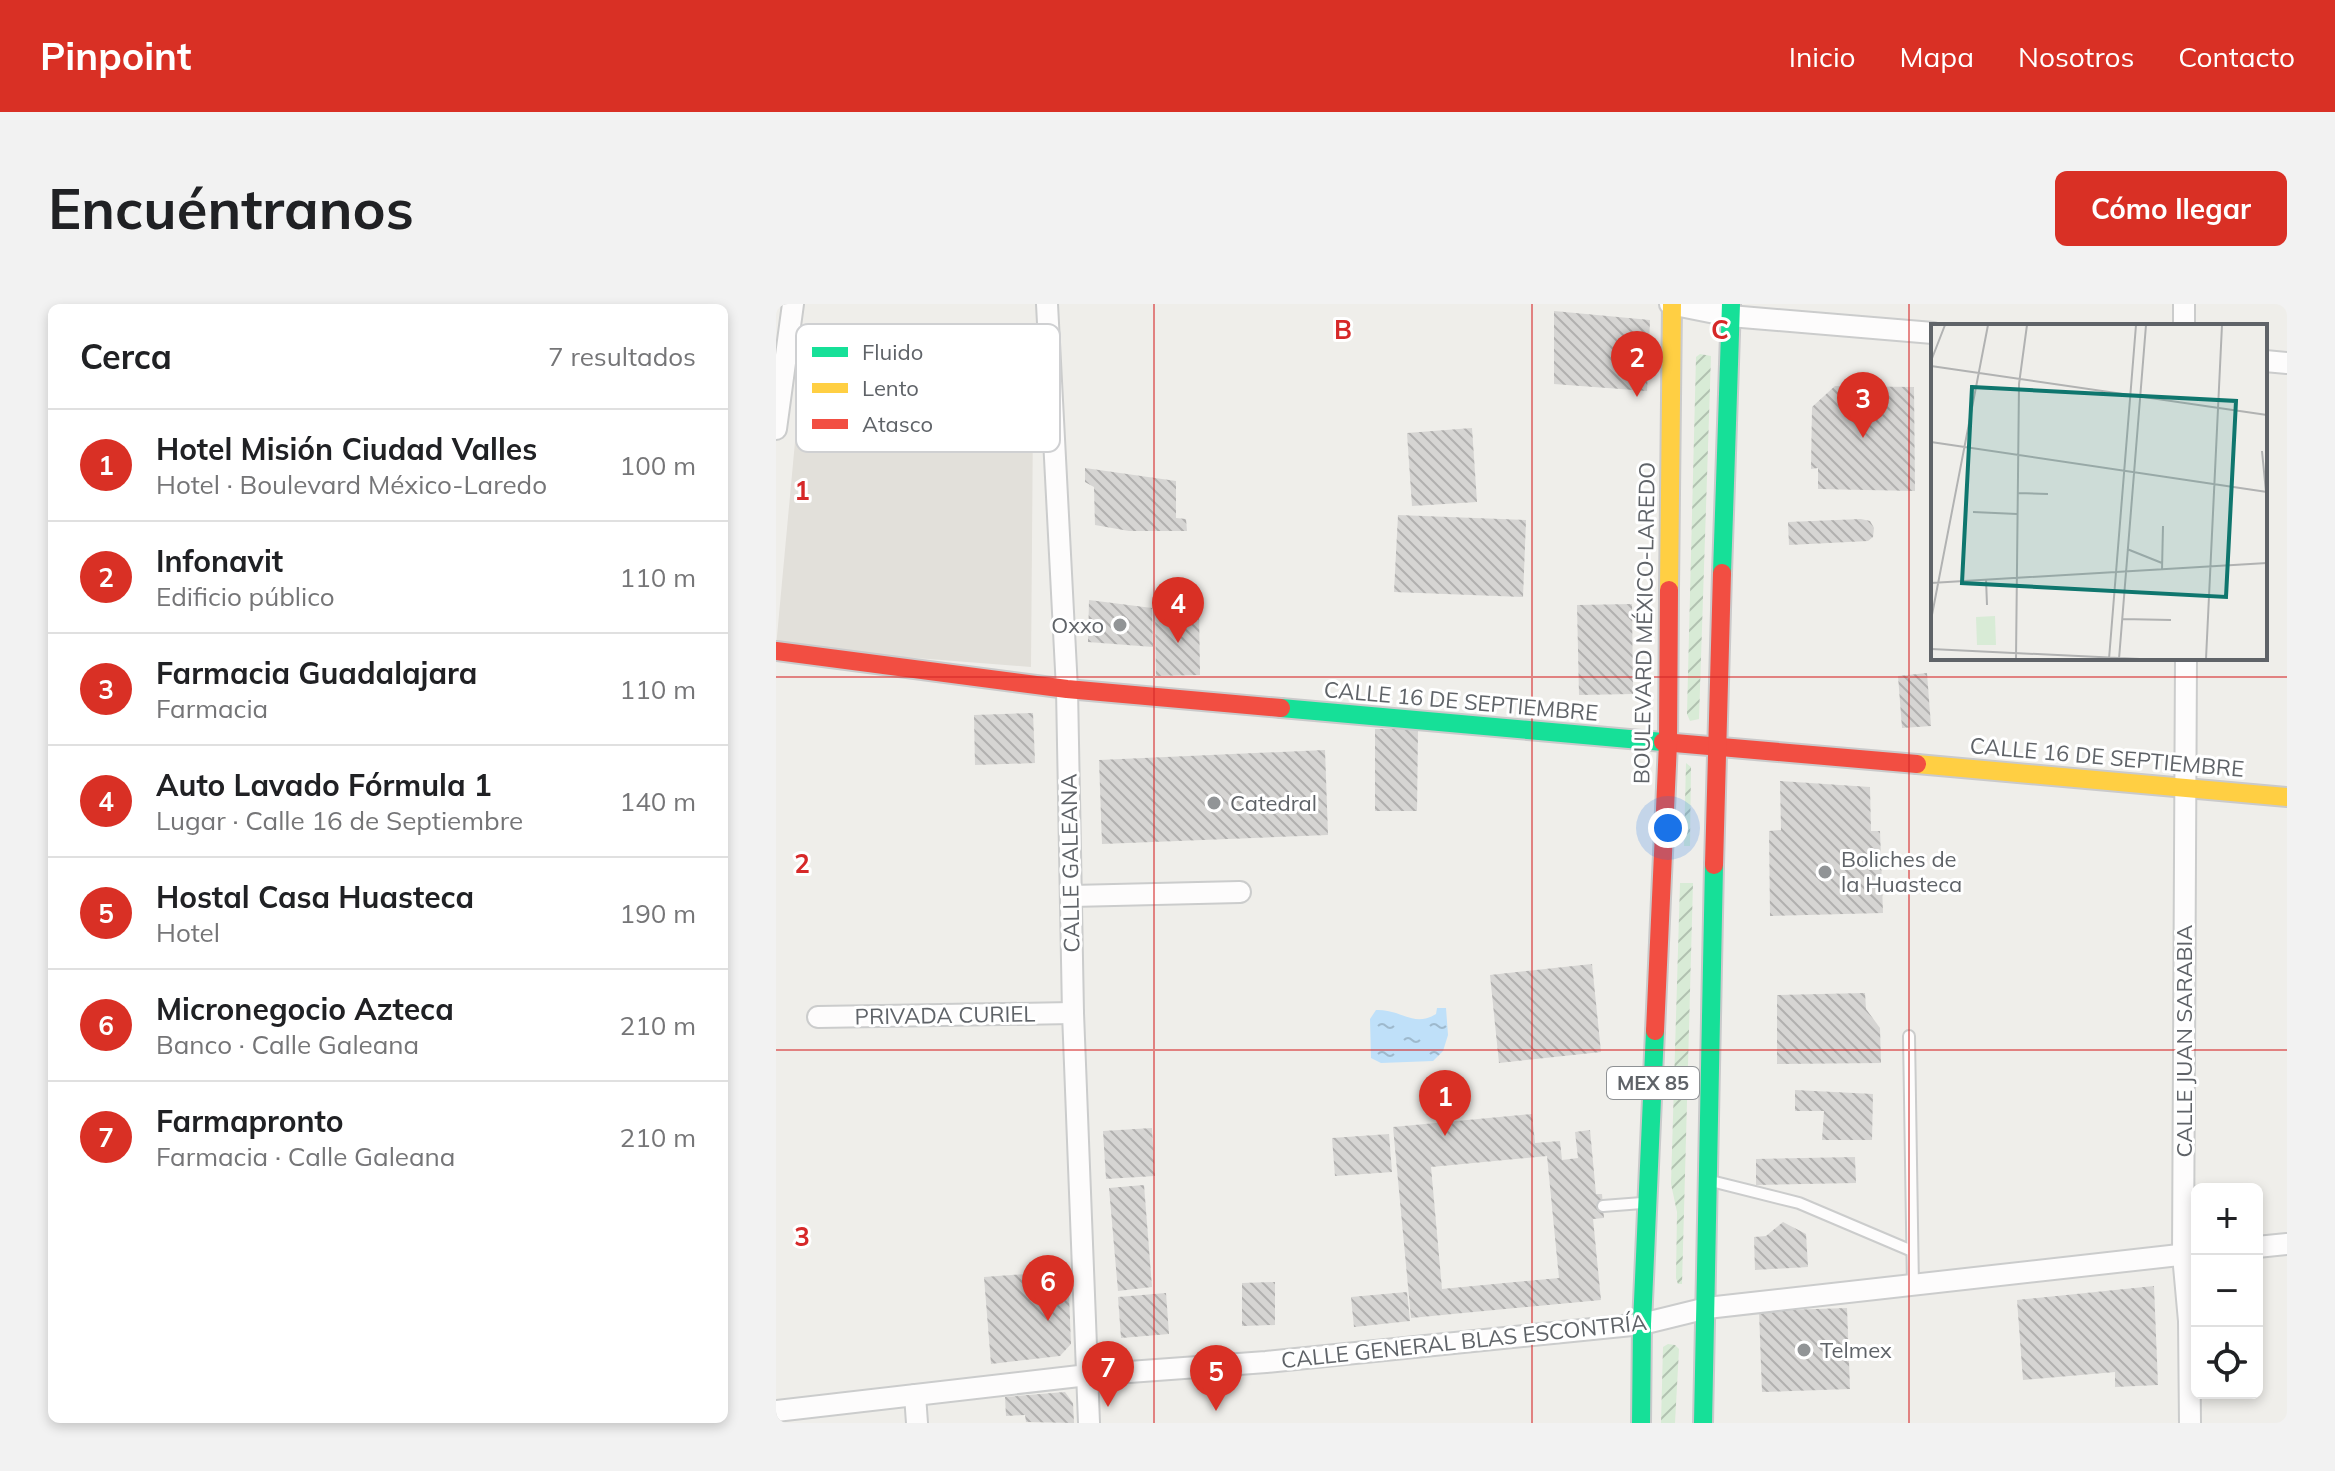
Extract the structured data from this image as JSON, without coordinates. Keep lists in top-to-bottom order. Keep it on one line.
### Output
{"streets":{"main road":["BOULEVARD MÉXICO-LAREDO","CALLE 16 DE SEPTIEMBRE","MEX 85"],"street":["CALLE GALEANA","PRIVADA CURIEL","CALLE JUAN SARABIA","CALLE GENERAL BLAS ESCONTRÍA"]},"crossings":[["BOULEVARD MÉXICO-LAREDO","CALLE 16 DE SEPTIEMBRE"],["BOULEVARD MÉXICO-LAREDO","CALLE GENERAL BLAS ESCONTRÍA"],["CALLE 16 DE SEPTIEMBRE","CALLE GALEANA"],["CALLE 16 DE SEPTIEMBRE","CALLE JUAN SARABIA"],["CALLE 16 DE SEPTIEMBRE","MEX 85"],["CALLE GALEANA","PRIVADA CURIEL"],["CALLE GALEANA","CALLE GENERAL BLAS ESCONTRÍA"],["CALLE JUAN SARABIA","CALLE GENERAL BLAS ESCONTRÍA"],["MEX 85","CALLE GENERAL BLAS ESCONTRÍA"]],"places":["Oxxo","Catedral","Boliches de la Huasteca","Telmex"],"legend":["Fluido","Lento","Atasco"],"page":{"header":"Pinpoint","nav":["Inicio","Mapa","Nosotros","Contacto"],"buttons":"Cómo llegar","title":"Encuéntranos","heading":["Cerca","7 resultados"],"pins":["2","3","4","1","6","7","5"],"list":[{"mark":"1","name":"Hotel Misión Ciudad Valles","note":"Hotel · Boulevard México-Laredo","value":"100 m"},{"mark":"2","name":"Infonavit","note":"Edificio público","value":"110 m"},{"mark":"3","name":"Farmacia Guadalajara","note":"Farmacia","value":"110 m"},{"mark":"4","name":"Auto Lavado Fórmula 1","note":"Lugar · Calle 16 de Septiembre","value":"140 m"},{"mark":"5","name":"Hostal Casa Huasteca","note":"Hotel","value":"190 m"},{"mark":"6","name":"Micronegocio Azteca","note":"Banco · Calle Galeana","value":"210 m"},{"mark":"7","name":"Farmapronto","note":"Farmacia · Calle Galeana","value":"210 m"}],"map_buttons":["+","−"]},"grid":{"columns":["B","C"],"rows":["1","2","3"]}}
